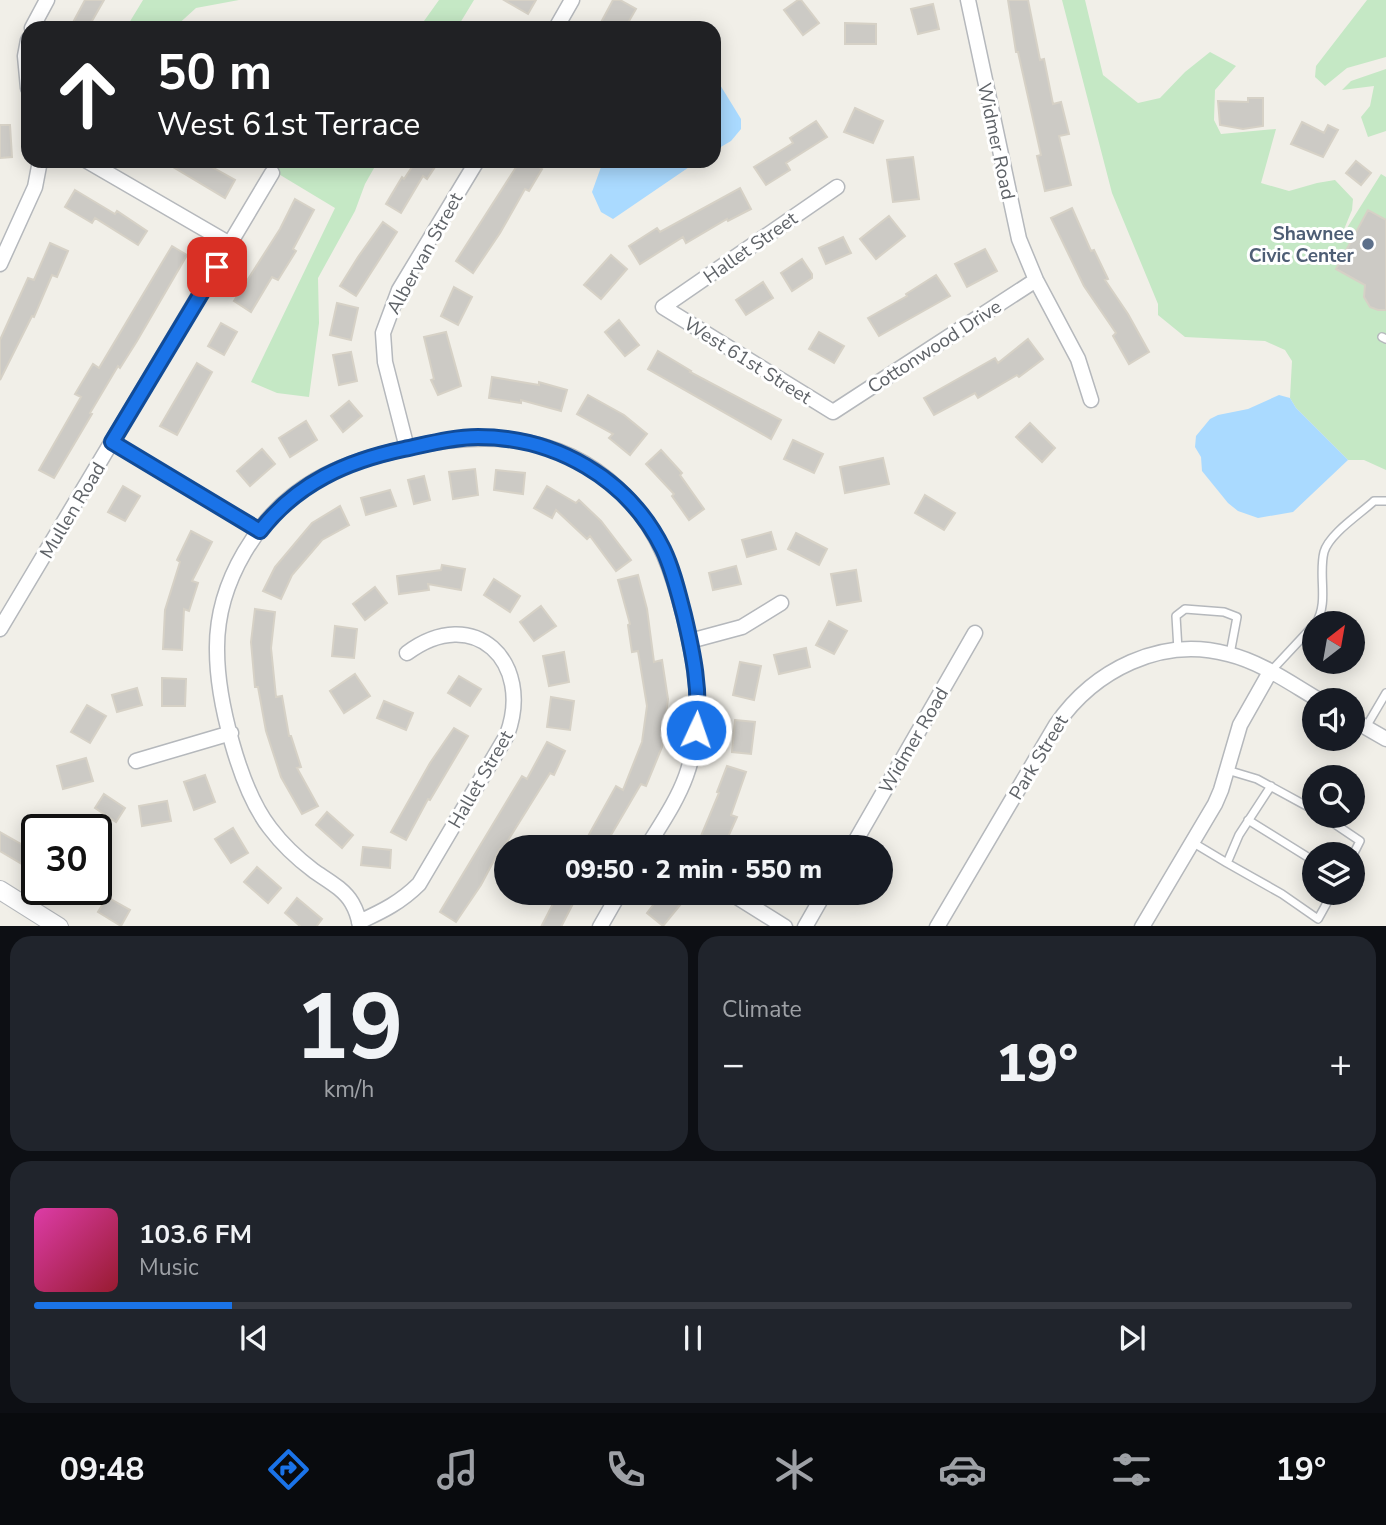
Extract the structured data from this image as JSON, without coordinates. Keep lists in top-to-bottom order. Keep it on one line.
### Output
{"streets":{"street":["Widmer Road","Hallet Street","Albervan Street","Cottonwood Drive","West 61st Street","Mullen Road","Park Street"]},"crossings":[["Widmer Road","Cottonwood Drive"],["Hallet Street","West 61st Street"],["Cottonwood Drive","West 61st Street"]],"places":["Shawnee Civic Center"],"north":"top right","page":{"turn":["50 m","West 61st Terrace"],"limit":"30","trip":"09:50 · 2 min · 550 m","tile":[["19","km/h"],"Climate"],"heat":["−","19°","+"],"song":["103.6 FM","Music"],"tabs":["09:48","19°"]}}
